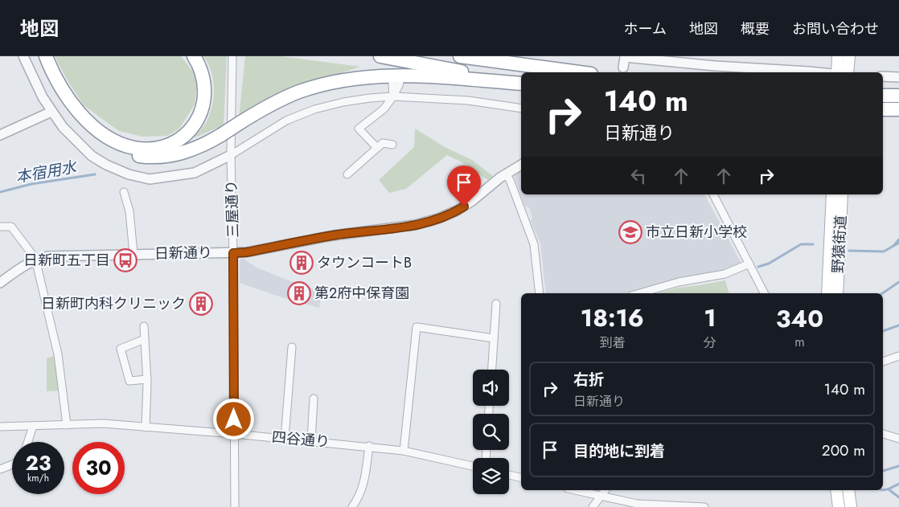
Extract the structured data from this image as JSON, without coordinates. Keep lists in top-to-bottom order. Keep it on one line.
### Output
{"streets":{"main road":["野猿街道"],"street":["三屋通り","日新通り","四谷通り"]},"crossings":[["三屋通り","日新通り"],["三屋通り","四谷通り"]],"water":["本宿用水"],"places":{"school or university":["市立日新小学校"],"bus stop":["日新町五丁目"],"building":["タウンコートB","第2府中保育園","日新町内科クリニック"]},"page":{"header":"地図","nav":["ホーム","地図","概要","お問い合わせ"],"turn":["140 m","日新通り"],"eta":["18:16","到着","1","分","340","m"],"list":[{"name":"右折","note":"日新通り","value":"140 m"},{"name":"目的地に到着","value":"200 m"}],"speed":"23 km/h","limit":"30"}}
